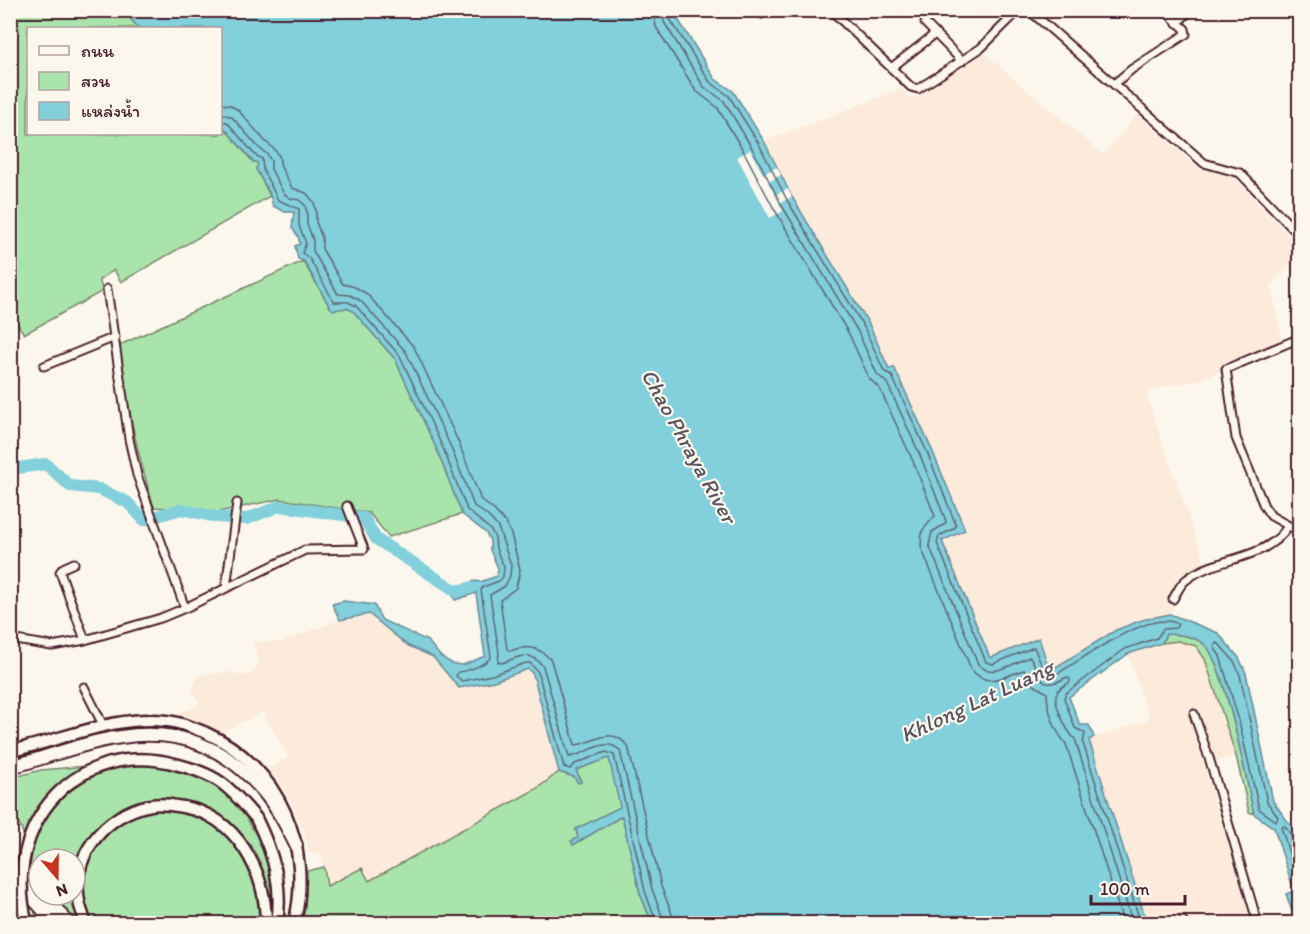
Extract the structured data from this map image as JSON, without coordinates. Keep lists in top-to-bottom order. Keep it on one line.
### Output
{"water":["Chao Phraya River","Khlong Lat Luang"],"legend":["ถนน","สวน","แหล่งน้ำ"],"scale_bar":"100 m","north":"bottom"}
